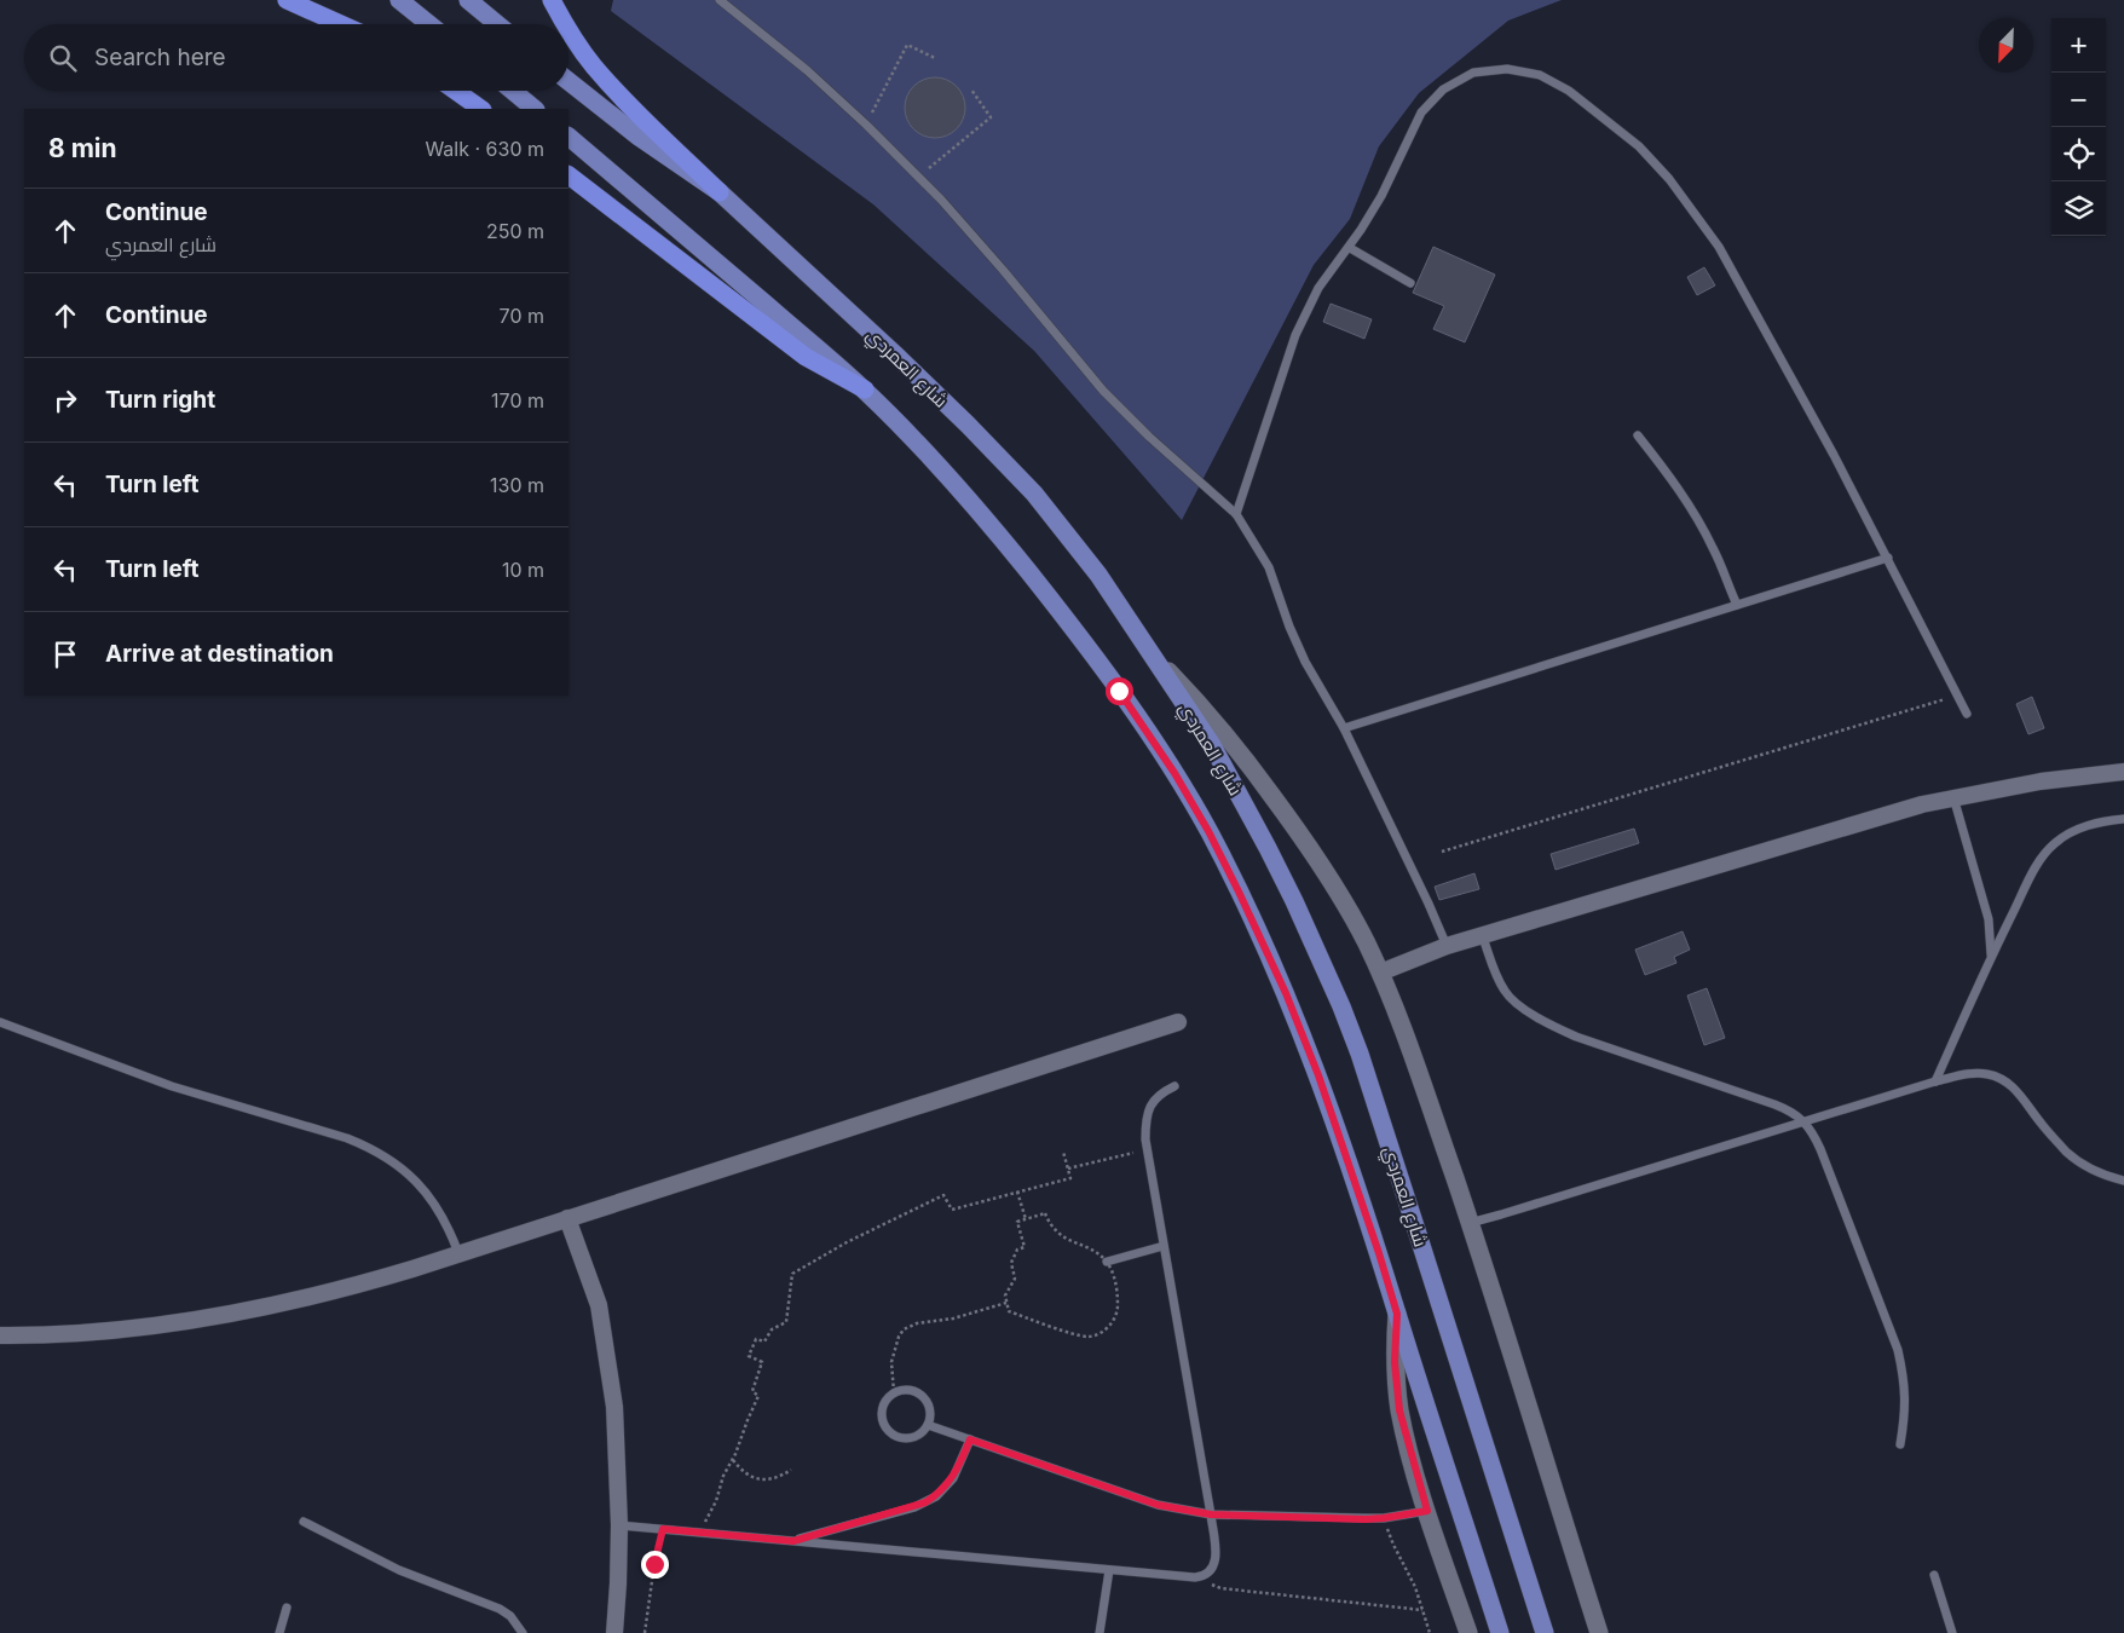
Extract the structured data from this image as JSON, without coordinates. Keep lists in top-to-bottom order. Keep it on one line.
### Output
{"streets":{"main road":["شارع العمردي"]},"north":"bottom left","page":{"map_buttons":["+","−"],"search":"Search here","heading":["8 min","Walk · 630 m"],"list":[["Continue","شارع العمردي","250 m"],["Continue","70 m"],["Turn right","170 m"],["Turn left","130 m"],["Turn left","10 m"],"Arrive at destination"]}}
